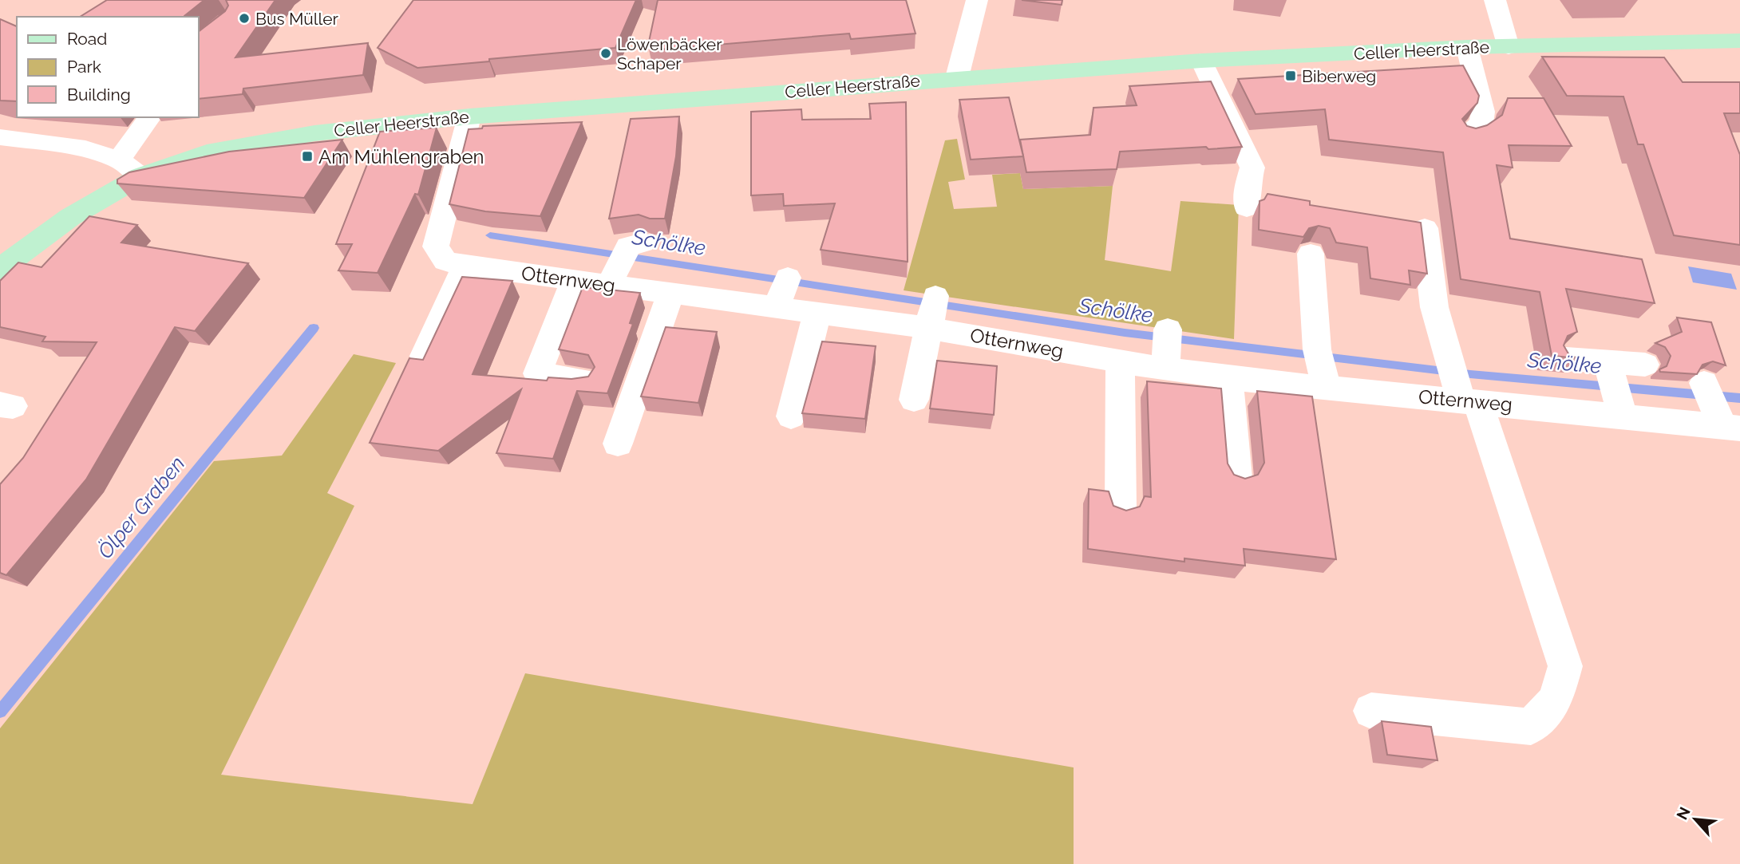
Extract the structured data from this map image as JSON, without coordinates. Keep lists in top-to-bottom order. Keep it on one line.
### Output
{"streets":{"main road":["Celler Heerstraße"],"street":["Otternweg"]},"crossings":[["Celler Heerstraße","Otternweg"]],"water":["Schölke","Ölper Graben"],"places":{"other":["Bus Müller","Löwenbäcker Schaper"],"transit":["Biberweg","Am Mühlengraben"]},"legend":["Road","Park","Building"],"north":"top left"}
